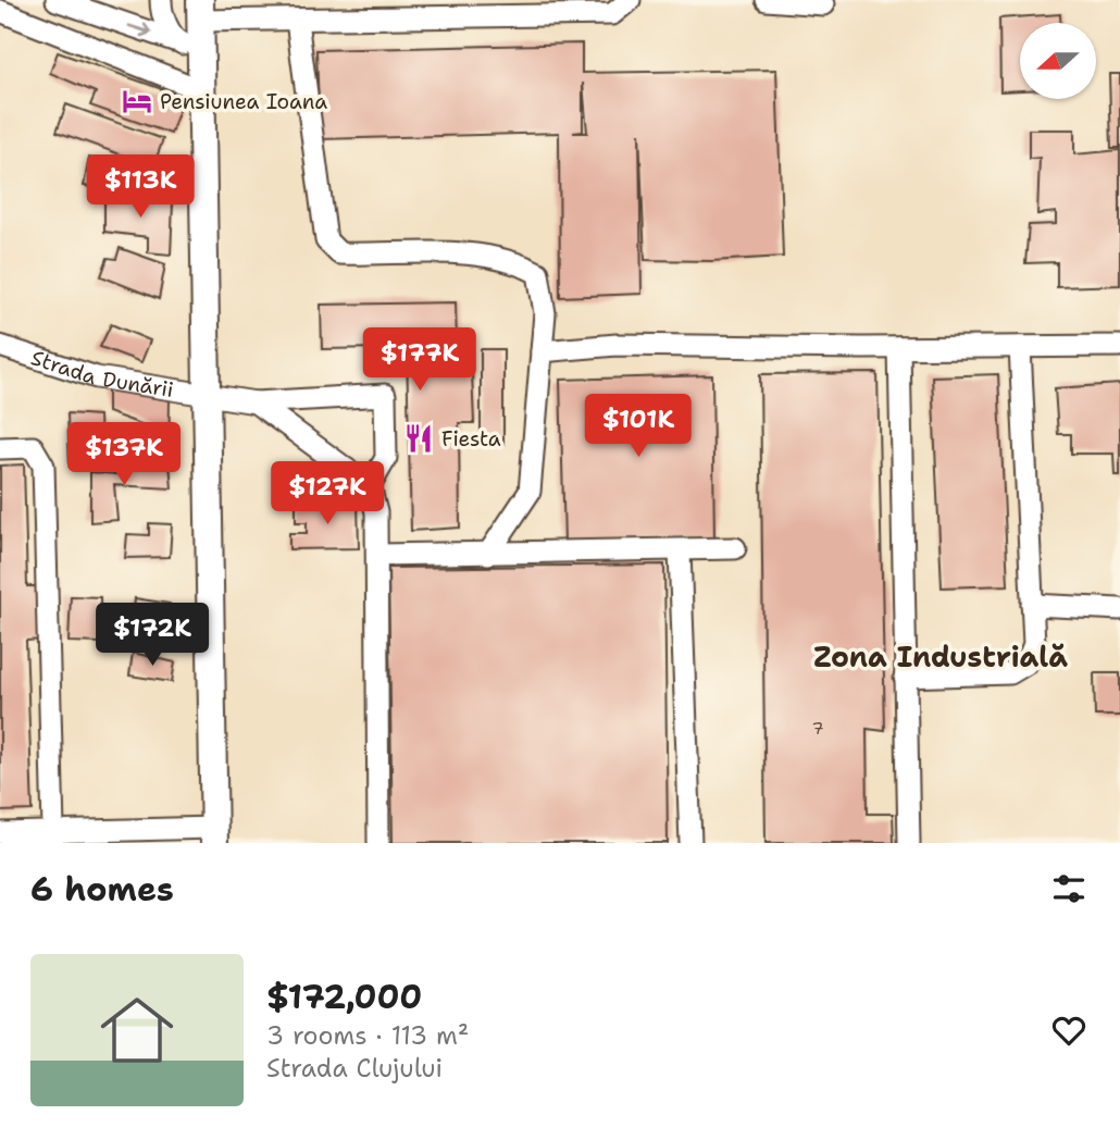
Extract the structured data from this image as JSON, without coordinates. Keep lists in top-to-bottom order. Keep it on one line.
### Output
{"streets":{"street":["Strada Dunării"]},"districts":["Zona Industrială"],"places":{"hotel":["Pensiunea Ioana"],"restaurant":["Fiesta"]},"house_numbers":["7"],"north":"left","page":{"price":["$113K","$177K","$101K","$137K","$127K","$172K"],"heading":"6 homes","list":[{"name":"$172,000","note":"3 rooms · 113 m² · Strada Clujului"}]}}
